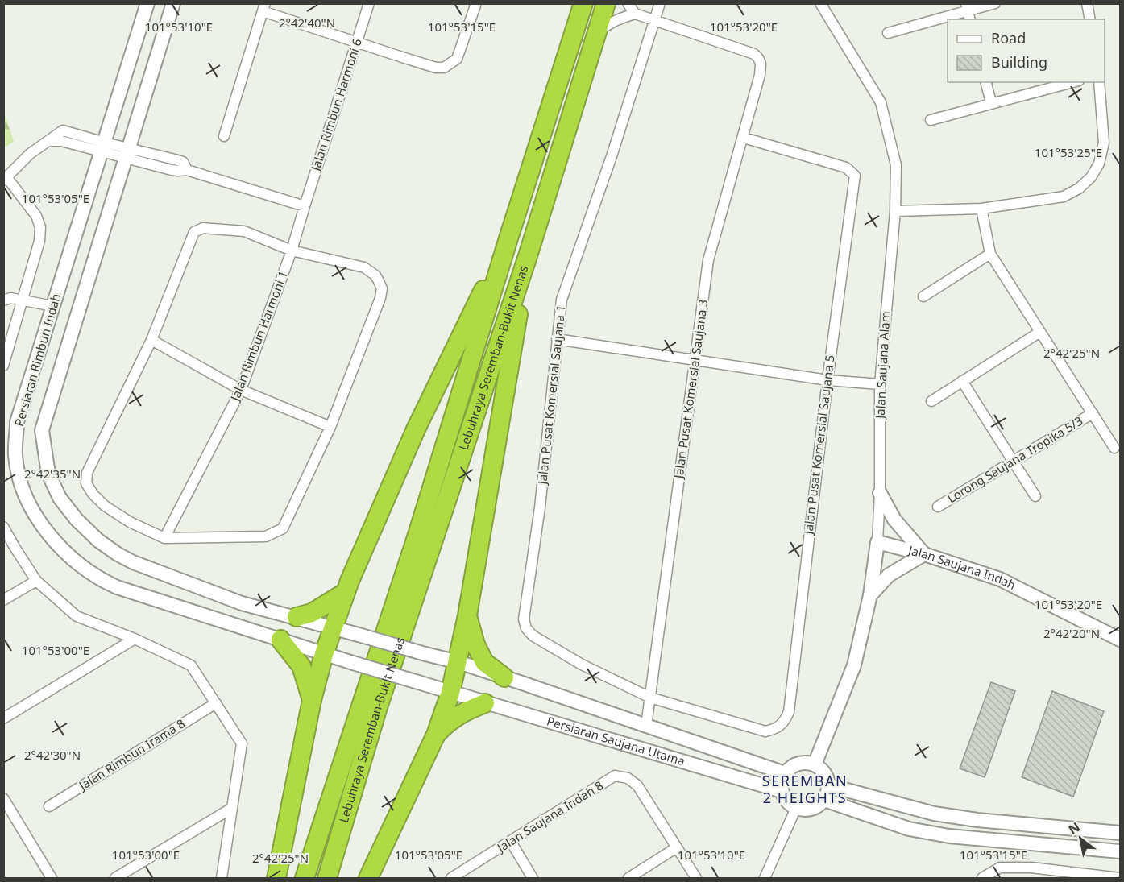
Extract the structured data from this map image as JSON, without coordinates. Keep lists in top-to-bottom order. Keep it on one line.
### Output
{"streets":{"highway":["Lebuhraya Seremban-Bukit Nenas"],"street":["Jalan Rimbun Harmoni 6","Jalan Rimbun Harmoni 1","Persiaran Rimbun Indah","Jalan Saujana Alam","Jalan Pusat Komersial Saujana 3","Jalan Pusat Komersial Saujana 1","Jalan Pusat Komersial Saujana 5","Lorong Saujana Tropika 5/3","Jalan Saujana Indah","Persiaran Saujana Utama","Jalan Rimbun Irama 8","Jalan Saujana Indah 8"]},"crossings":[["Jalan Rimbun Harmoni 6","Jalan Rimbun Harmoni 1"],["Persiaran Rimbun Indah","Persiaran Saujana Utama"],["Jalan Saujana Alam","Jalan Saujana Indah"],["Jalan Saujana Alam","Persiaran Saujana Utama"],["Jalan Pusat Komersial Saujana 3","Jalan Pusat Komersial Saujana 1"],["Jalan Pusat Komersial Saujana 3","Jalan Pusat Komersial Saujana 5"],["Jalan Pusat Komersial Saujana 3","Persiaran Saujana Utama"],["Jalan Pusat Komersial Saujana 1","Jalan Pusat Komersial Saujana 5"]],"districts":["SEREMBAN 2 HEIGHTS"],"legend":["Road","Building"],"north":"top left","coordinates":["2°42'40\"N","101°53'20\"E","101°53'10\"E","101°53'15\"E","101°53'25\"E","101°53'05\"E","2°42'25\"N","2°42'35\"N","2°42'20\"N","101°53'00\"E","2°42'30\"N"]}
